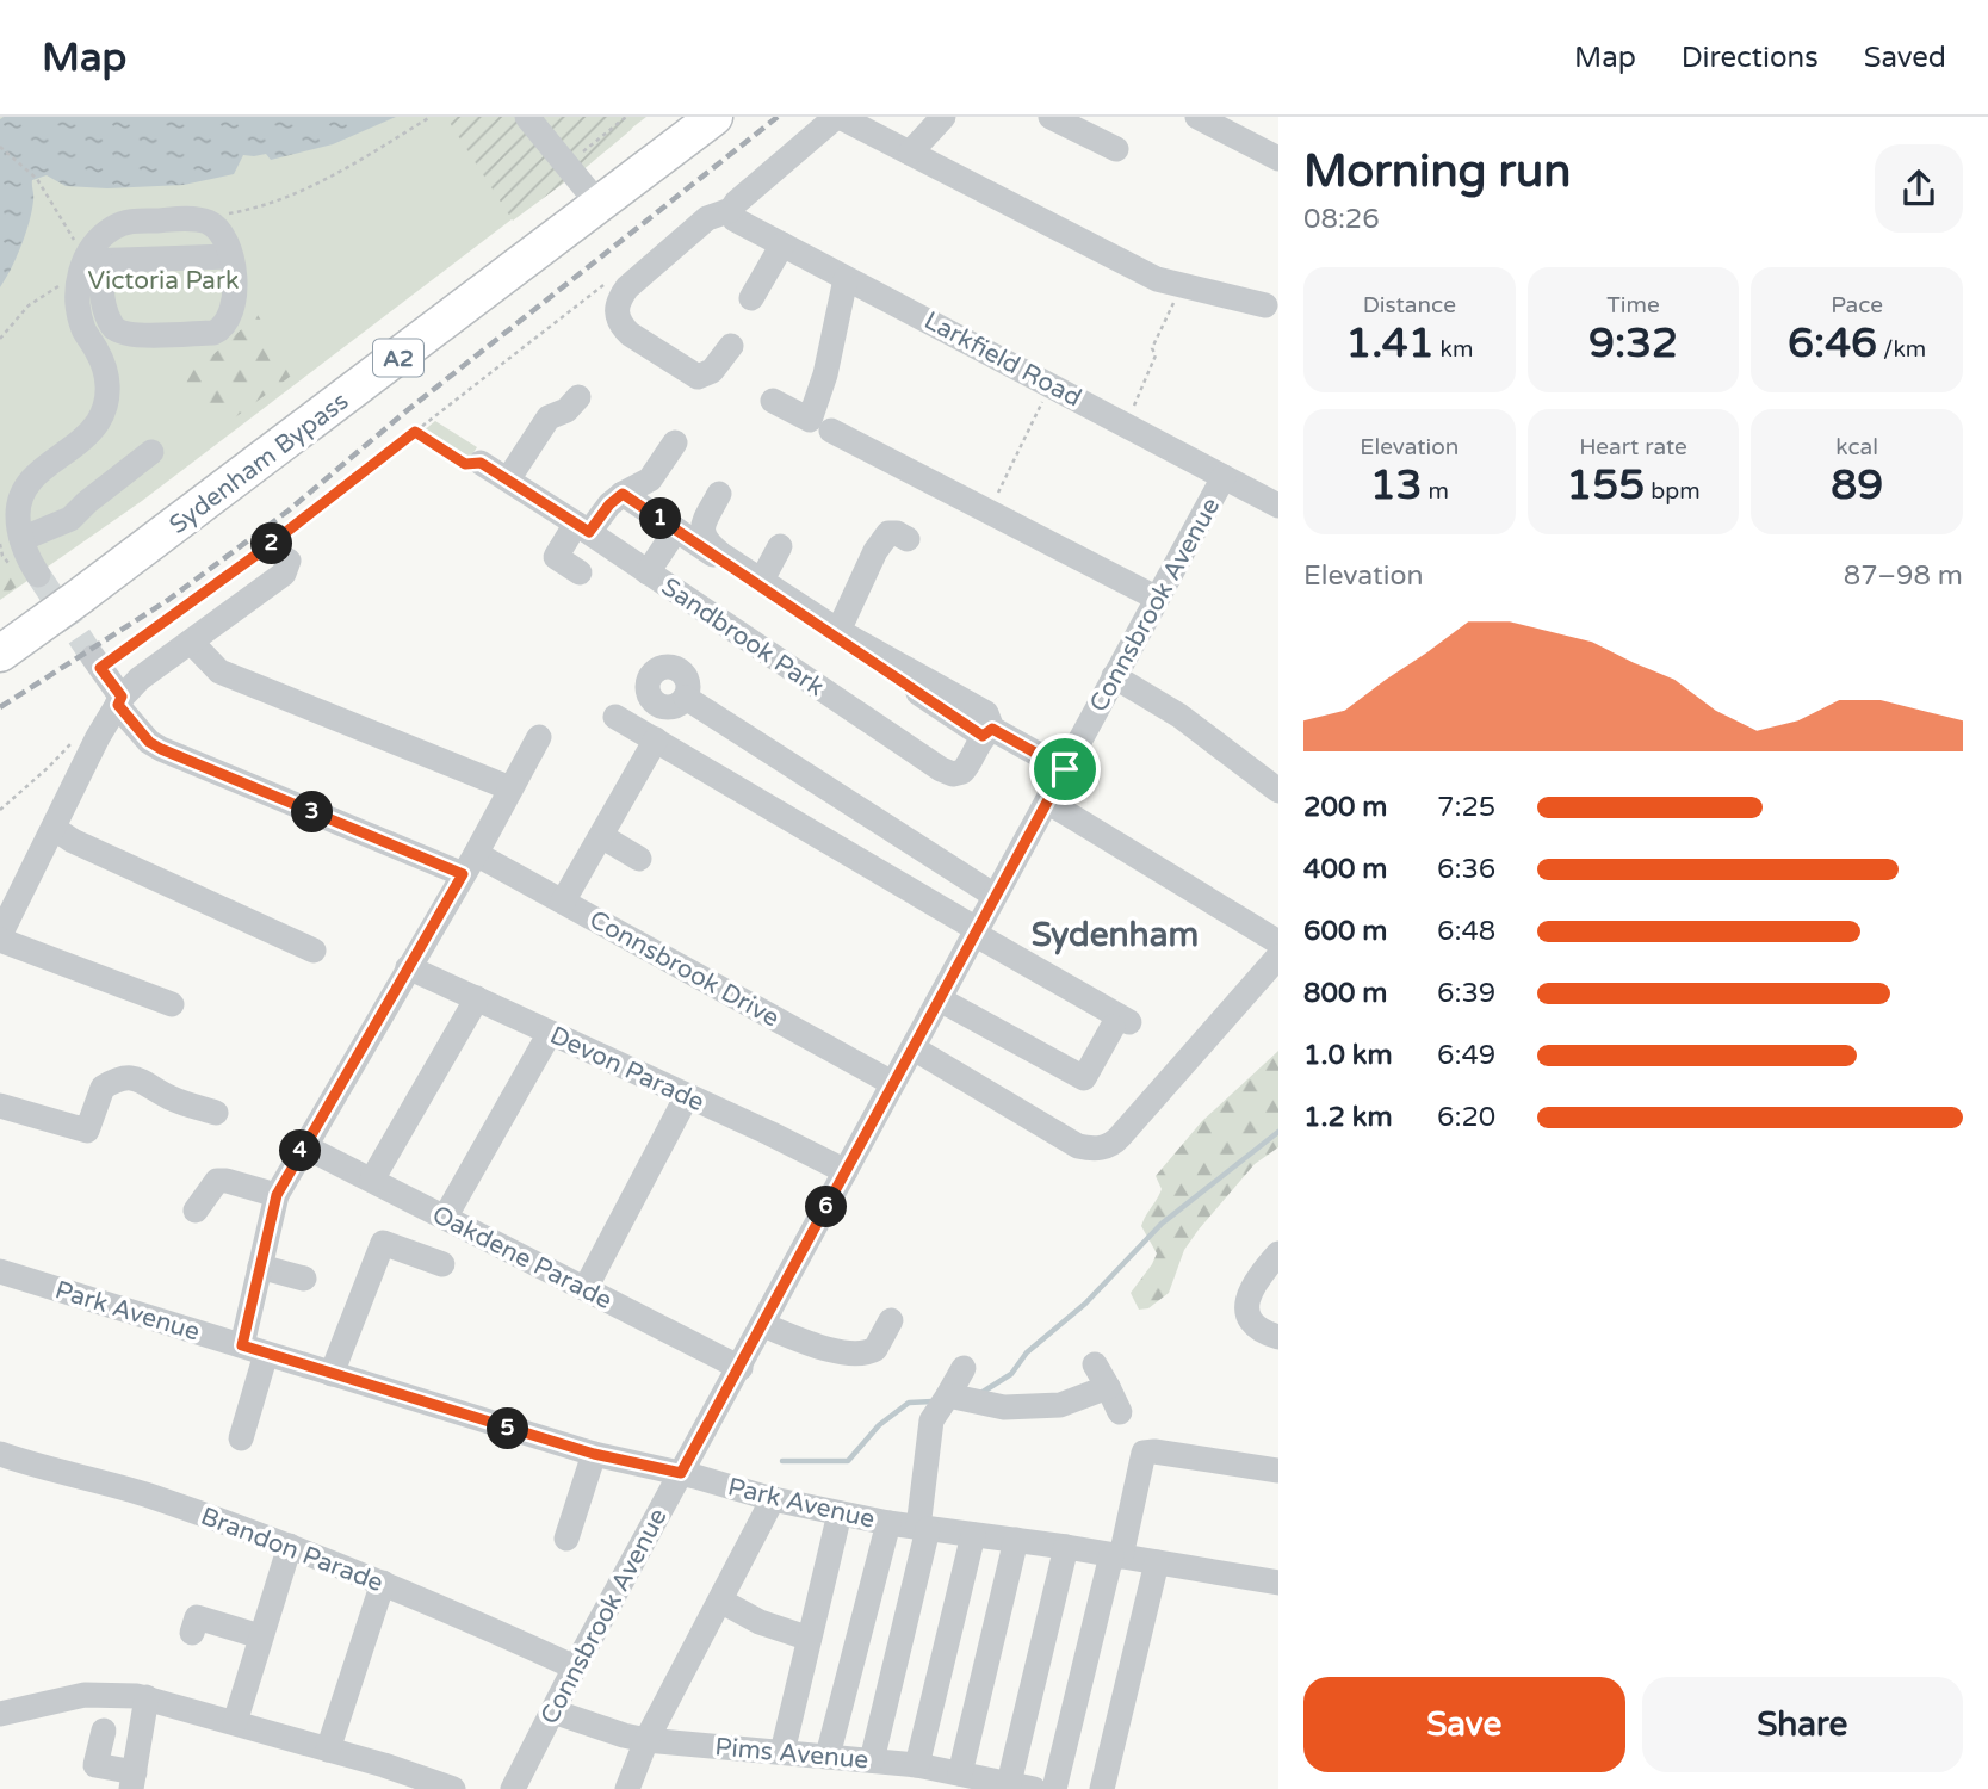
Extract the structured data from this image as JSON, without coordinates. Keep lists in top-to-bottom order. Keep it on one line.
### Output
{"streets":{"highway":["A2","Sydenham Bypass"],"street":["Larkfield Road","Connsbrook Avenue","Sandbrook Park","Connsbrook Drive","Devon Parade","Oakdene Parade","Park Avenue","Brandon Parade","Pims Avenue"]},"crossings":[["Larkfield Road","Connsbrook Avenue"],["Connsbrook Avenue","Connsbrook Drive"],["Connsbrook Avenue","Devon Parade"],["Connsbrook Avenue","Oakdene Parade"],["Connsbrook Avenue","Park Avenue"],["Connsbrook Avenue","Brandon Parade"],["Connsbrook Avenue","Pims Avenue"]],"districts":["Sydenham"],"parks":["Victoria Park"],"page":{"header":"Map","nav":["Map","Directions","Saved"],"heading":["Morning run","08:26"],"stats":[["Distance","1.41 km"],["Time","9:32"],["Pace","6:46 /km"],["Elevation","13 m"],["Heart rate","155 bpm"],["kcal","89"]],"pins":["1","2","3","4","6","5"],"chart":["Elevation","87–98 m"],"list":[{"name":"200 m","note":"7:25"},{"name":"400 m","note":"6:36"},{"name":"600 m","note":"6:48"},{"name":"800 m","note":"6:39"},{"name":"1.0 km","note":"6:49"},{"name":"1.2 km","note":"6:20"}],"buttons":["Save","Share"]}}
